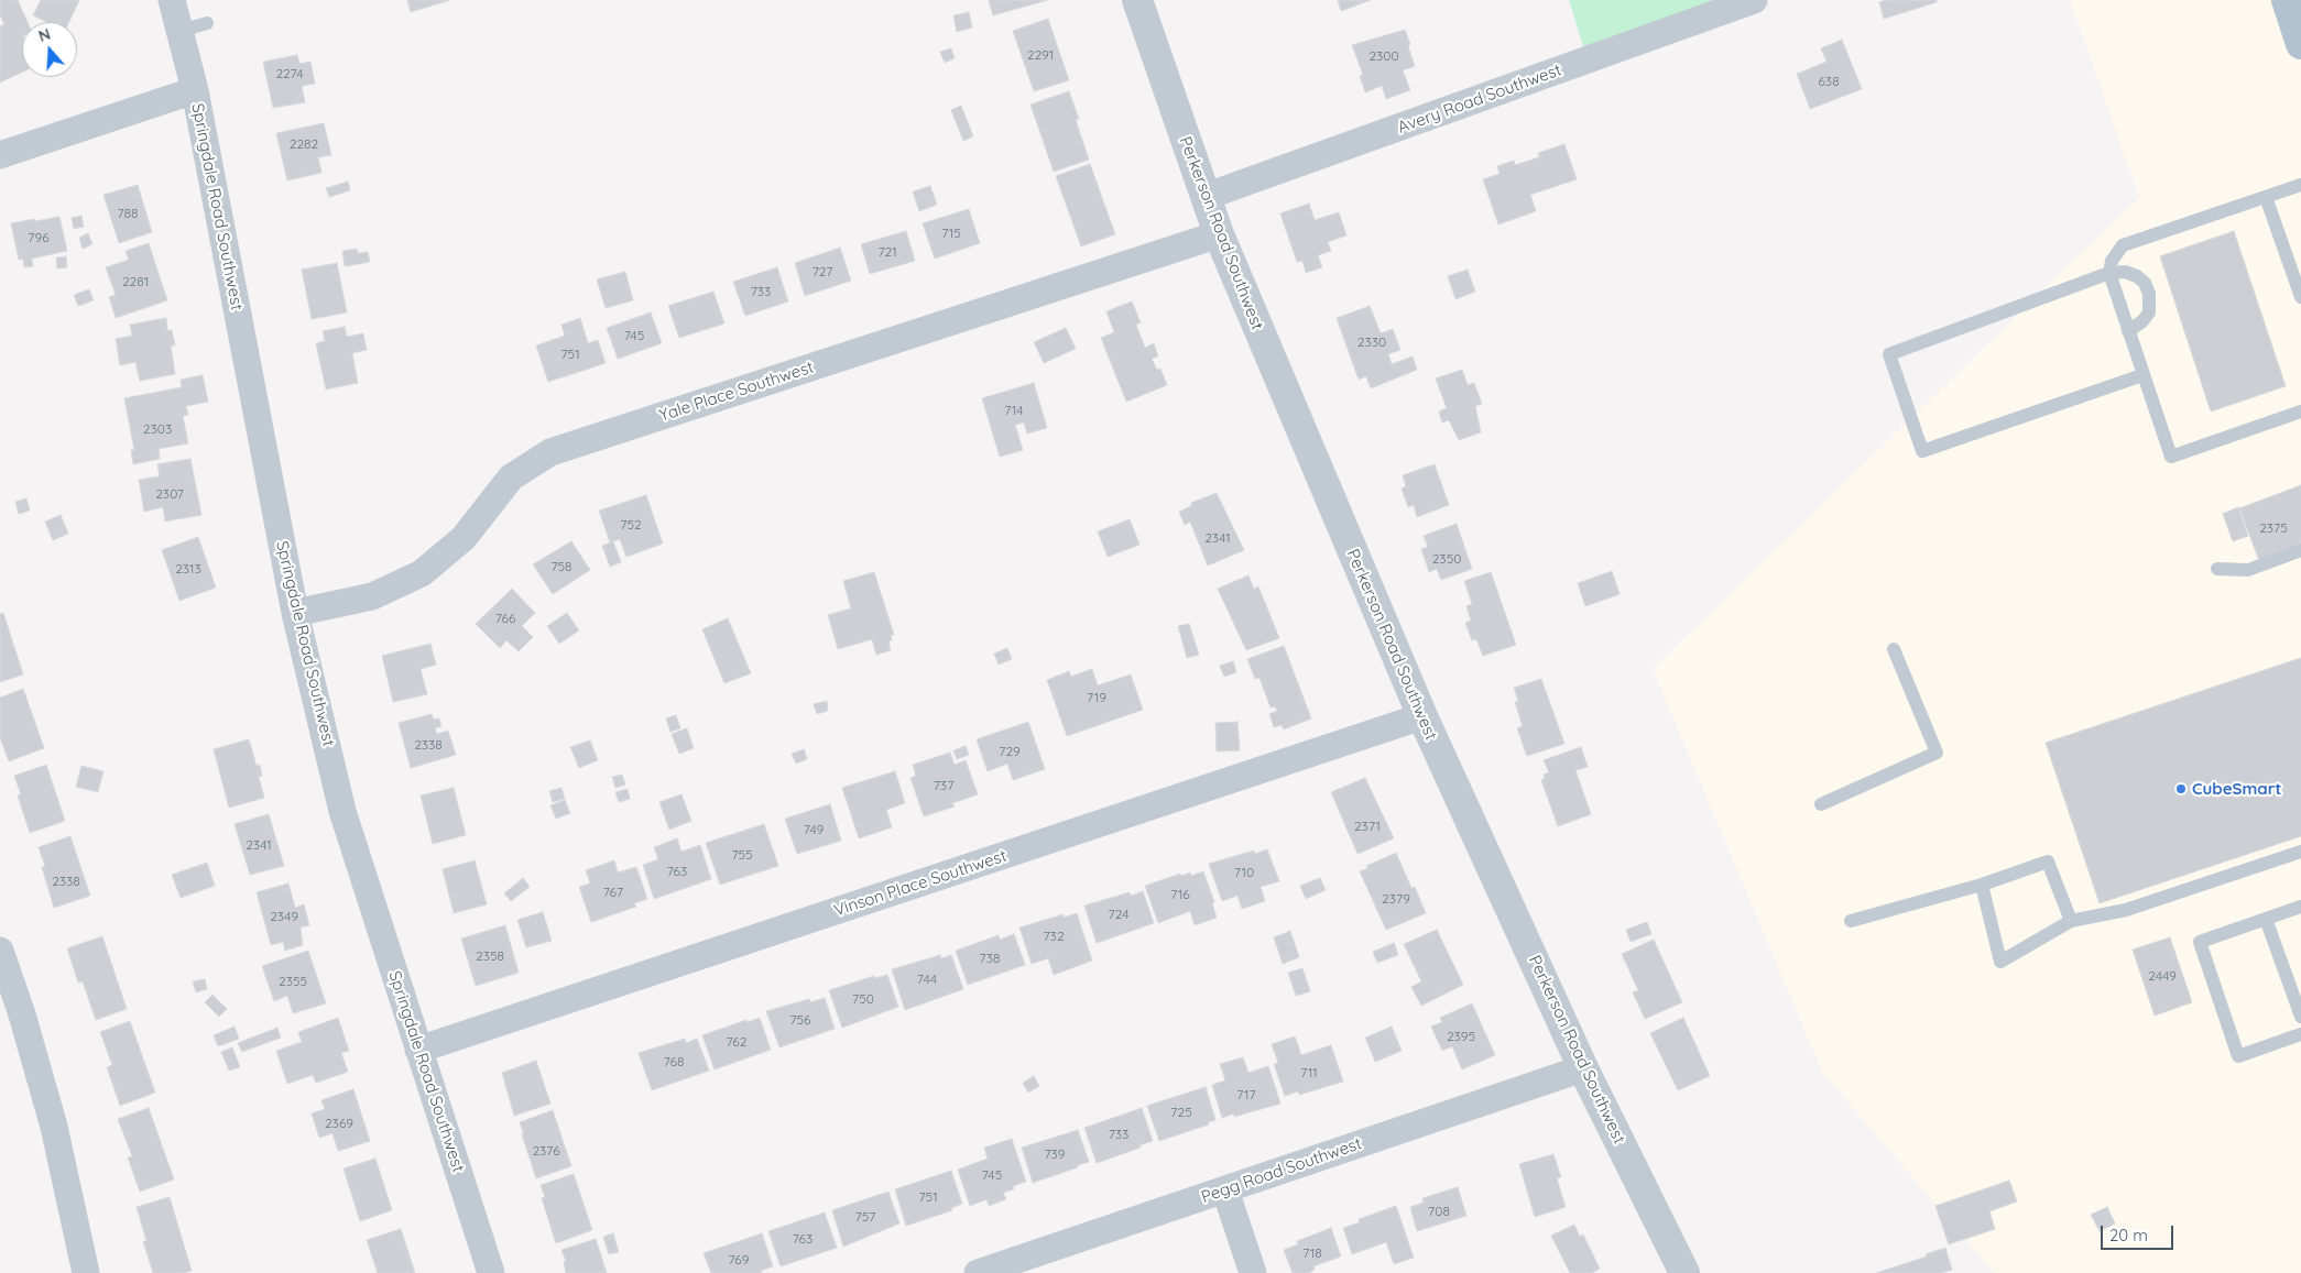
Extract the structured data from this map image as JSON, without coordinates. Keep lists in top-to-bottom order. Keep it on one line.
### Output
{"streets":{"street":["Avery Road Southwest","Springdale Road Southwest","Perkerson Road Southwest","Yale Place Southwest","Vinson Place Southwest","Pegg Road Southwest"]},"crossings":[["Avery Road Southwest","Perkerson Road Southwest"],["Springdale Road Southwest","Yale Place Southwest"],["Springdale Road Southwest","Vinson Place Southwest"],["Perkerson Road Southwest","Yale Place Southwest"],["Perkerson Road Southwest","Vinson Place Southwest"],["Perkerson Road Southwest","Pegg Road Southwest"]],"places":["CubeSmart"],"house_numbers":["2291","2300","2274","638","2282","788","715","796","721","727","2281","733","745","2330","751","714","2303","2307","752","2375","2341","2350","758","2313","766","719","2338","729","737","2371","749","2341","755","763","710","2338","767","716","2379","724","2349","732","2358","738","2449","744","2355","750","756","2395","762","768","711","717","725","2369","733","2376","739","745","751","708","757","763","718","769"],"scale_bar":"20 m","north":"top"}
